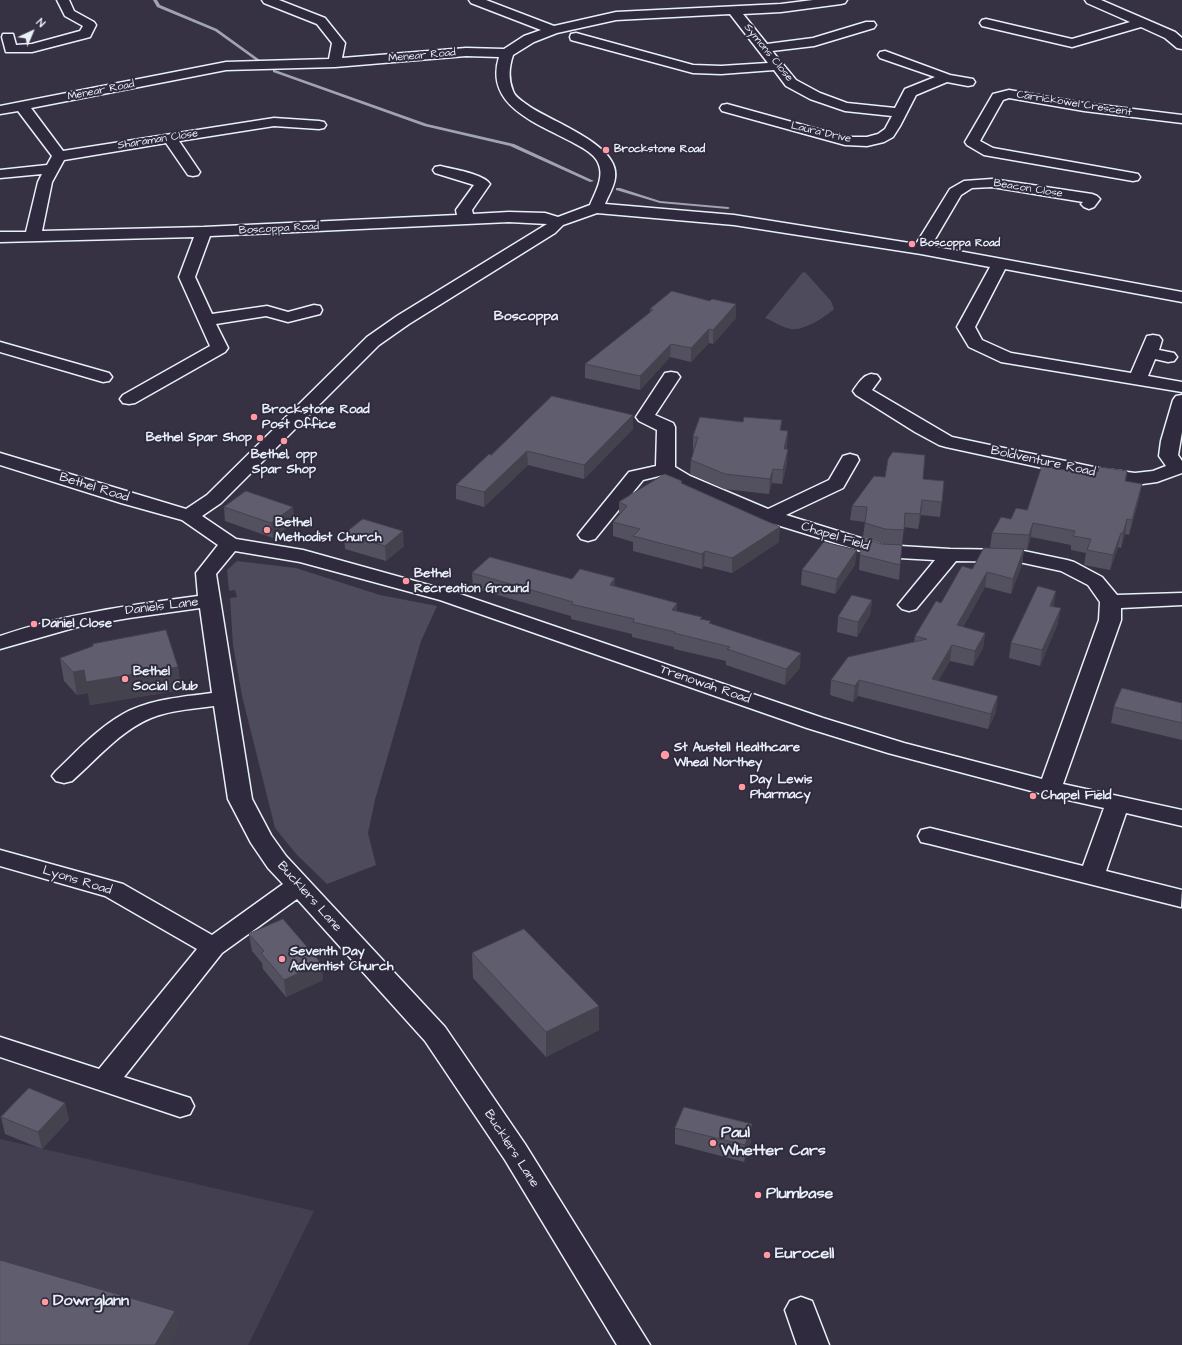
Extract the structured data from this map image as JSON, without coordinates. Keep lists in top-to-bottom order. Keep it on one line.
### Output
{"streets":{"street":["Symons Close","Menear Road","Carrickowel Crescent","Laura Drive","Sharaman Close","Beacon Close","Boscoppa Road","Boldventure Road","Bethel Road","Chapel Field","Daniels Lane","Trenowah Road","Lyons Road","Bucklers Lane"]},"crossings":[["Symons Close","Laura Drive"],["Bethel Road","Trenowah Road"],["Bethel Road","Bucklers Lane"],["Daniels Lane","Bucklers Lane"],["Trenowah Road","Bucklers Lane"]],"districts":["Boscoppa"],"places":["Brockstone Road","Boscoppa Road","Brockstone Road Post Office","Bethel Spar Shop","Bethel, opp Spar Shop","Bethel Methodist Church","Bethel Recreation Ground","Daniel Close","Bethel Social Club","St Austell Healthcare Wheal Northey","Day Lewis Pharmacy","Chapel Field","Seventh Day Adventist Church","Paul Whetter Cars","Plumbase","Eurocell","Dowrglann"],"north":"top right"}
